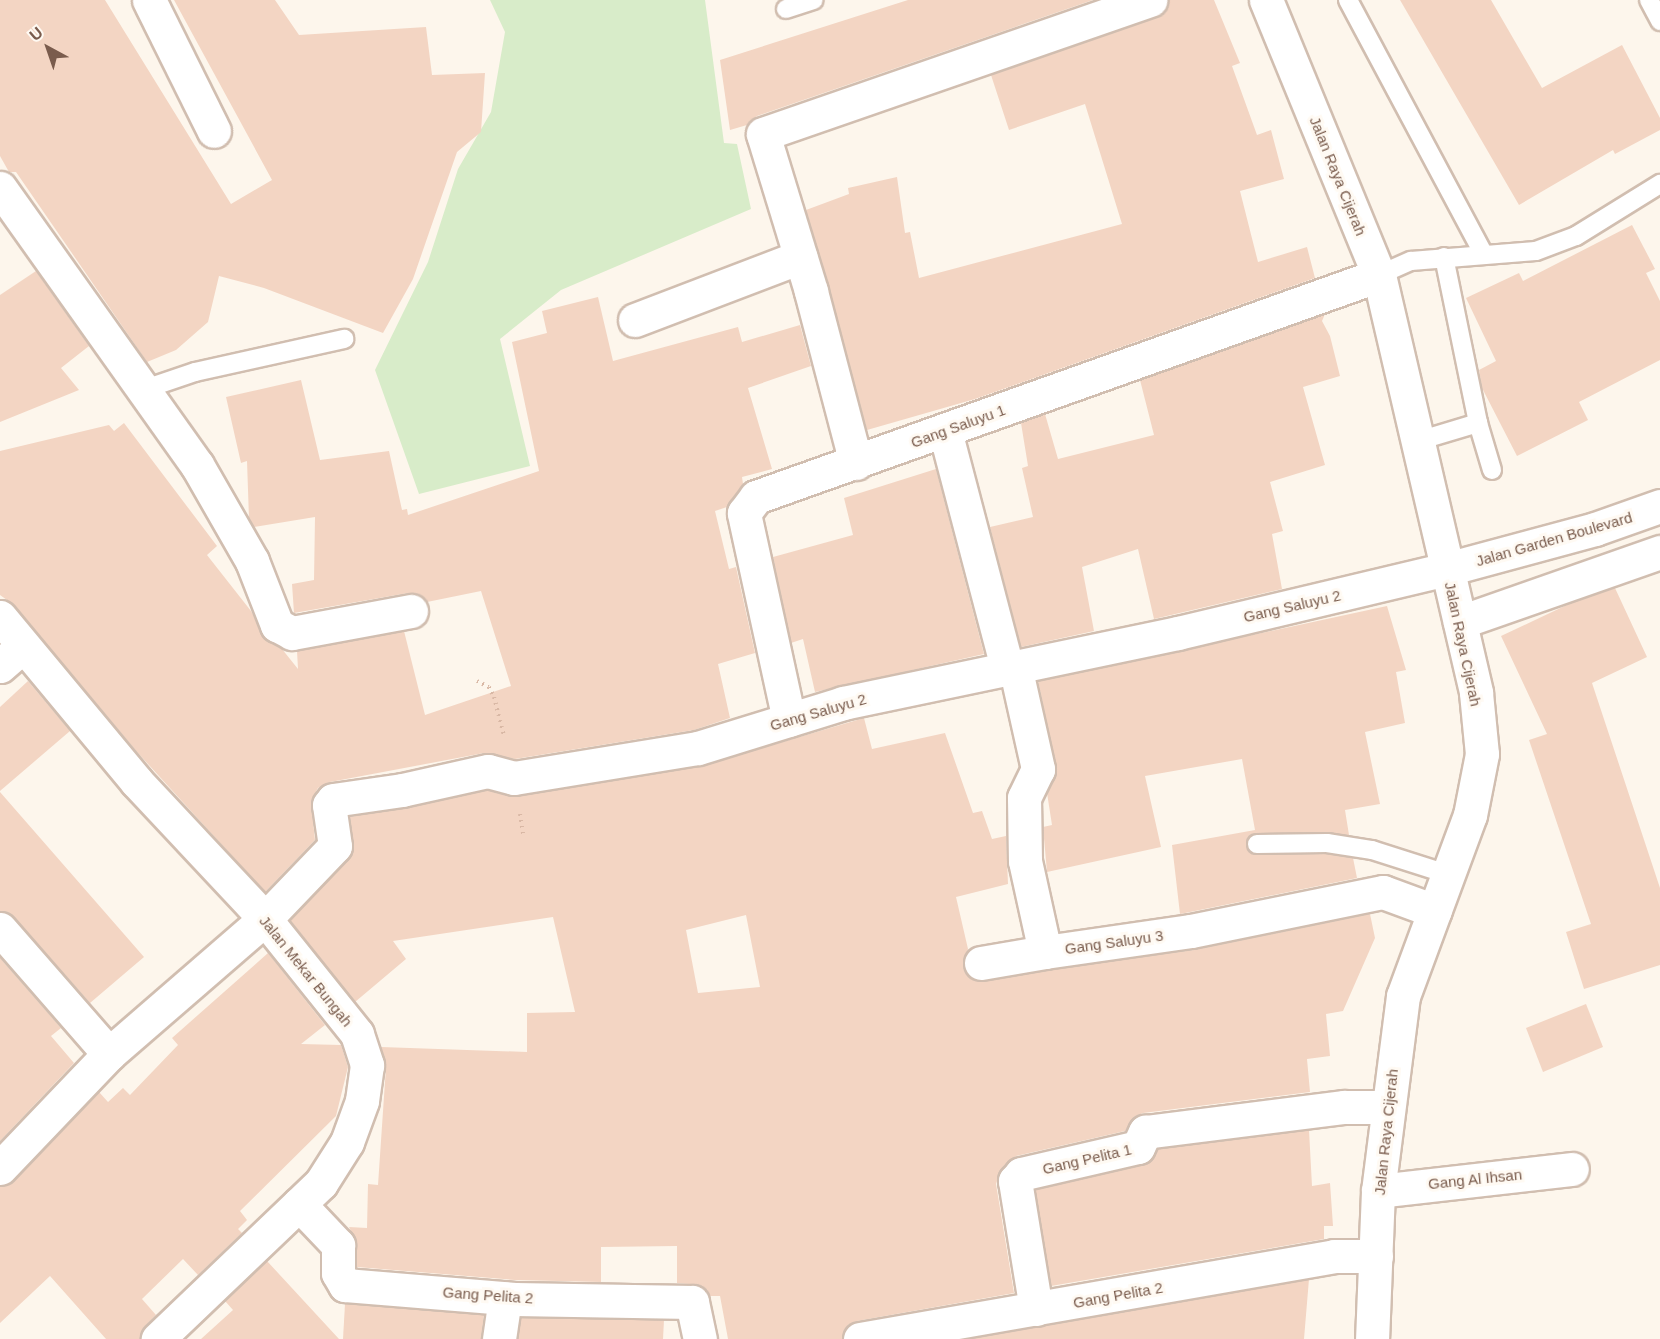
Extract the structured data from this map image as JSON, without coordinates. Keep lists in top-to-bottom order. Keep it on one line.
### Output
{"streets":{"street":["Jalan Raya Cijerah","Gang Saluyu 1","Jalan Garden Boulevard","Gang Saluyu 2","Gang Saluyu 3","Jalan Mekar Bungah","Gang Pelita 1","Gang Al Ihsan","Gang Pelita 2"]},"crossings":[["Jalan Raya Cijerah","Gang Saluyu 1"],["Jalan Raya Cijerah","Jalan Garden Boulevard"],["Jalan Raya Cijerah","Gang Saluyu 2"],["Jalan Raya Cijerah","Gang Saluyu 3"],["Jalan Raya Cijerah","Gang Pelita 1"],["Jalan Raya Cijerah","Gang Al Ihsan"],["Jalan Raya Cijerah","Gang Pelita 2"],["Gang Saluyu 1","Gang Saluyu 2"],["Gang Saluyu 1","Gang Saluyu 3"],["Jalan Garden Boulevard","Gang Saluyu 2"],["Gang Saluyu 2","Gang Saluyu 3"],["Gang Saluyu 2","Jalan Mekar Bungah"],["Jalan Mekar Bungah","Gang Pelita 2"],["Gang Pelita 1","Gang Pelita 2"]],"north":"top left"}
